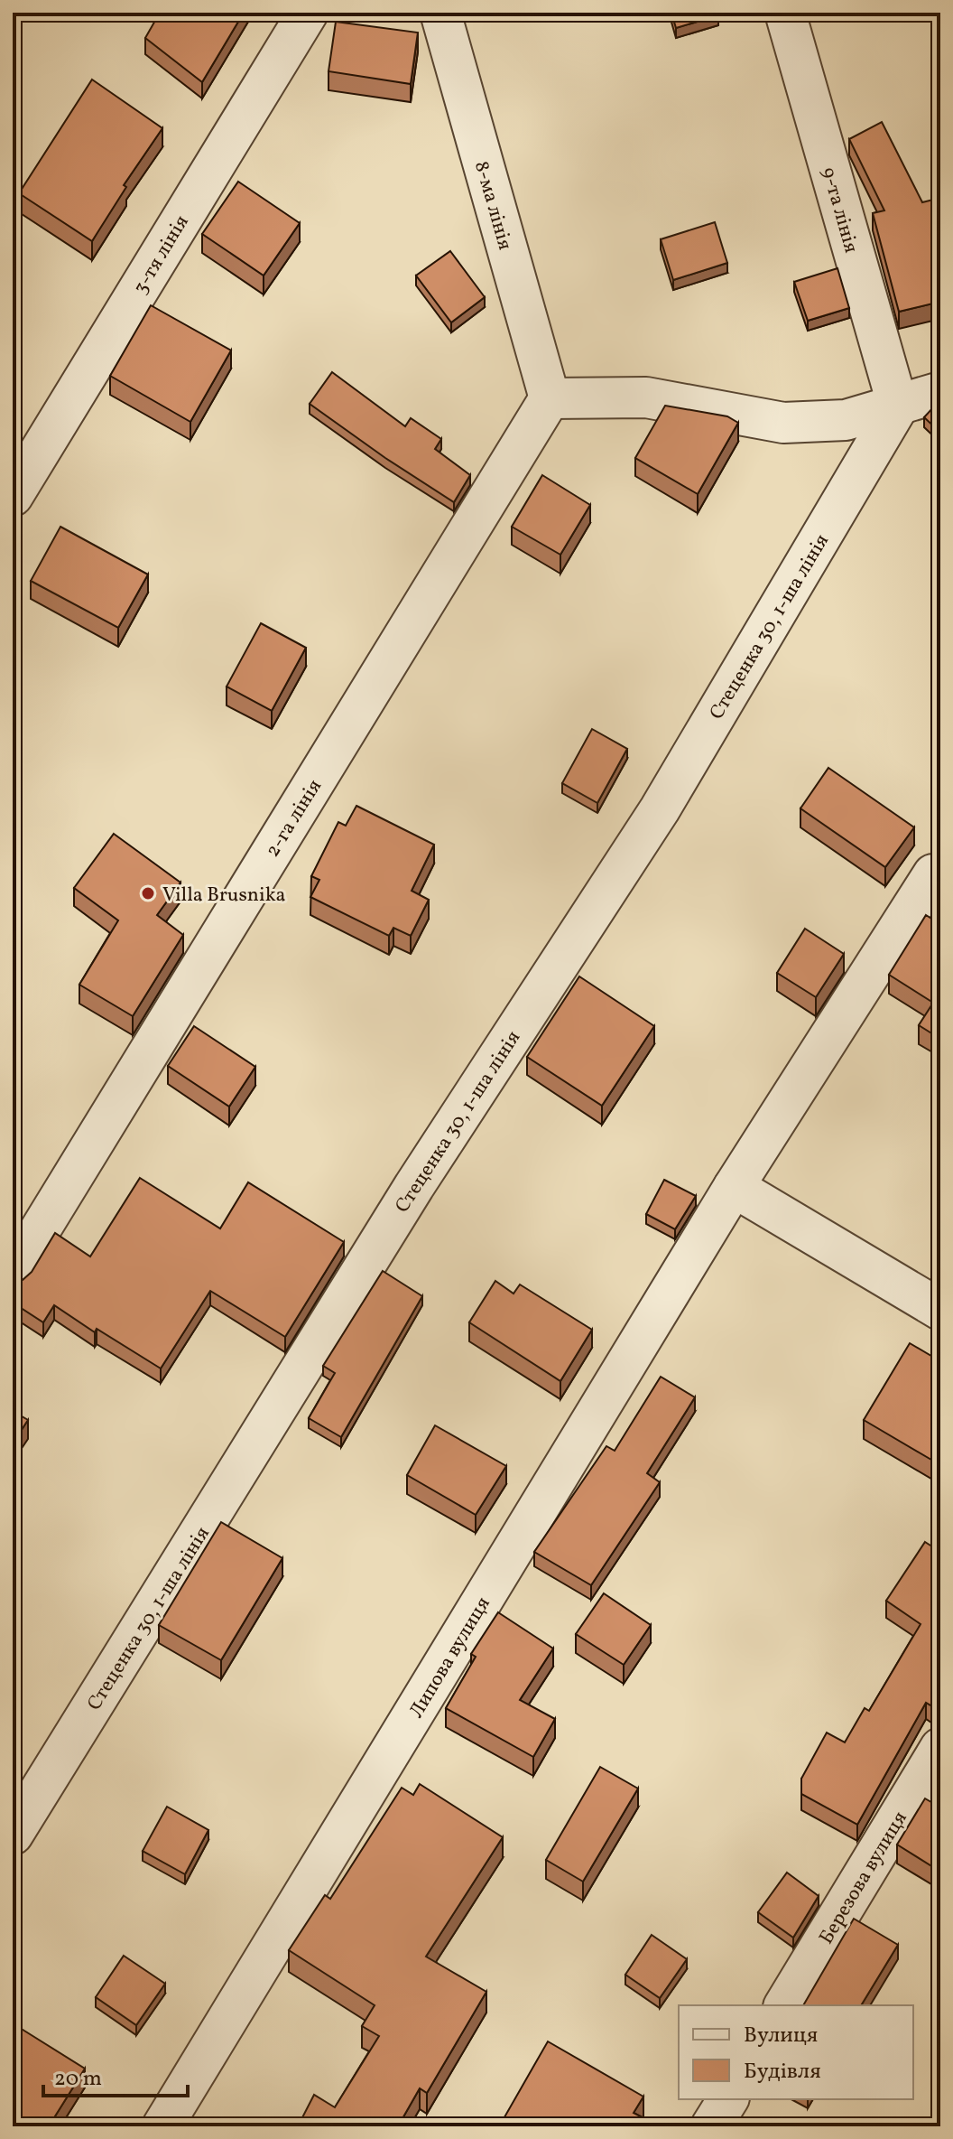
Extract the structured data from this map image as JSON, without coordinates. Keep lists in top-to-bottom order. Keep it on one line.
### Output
{"streets":{"street":["8-ма лінія","9-та лінія","3-тя лінія","Стеценка 30, 1-ша лінія","2-га лінія","Липова вулиця","Березова вулиця"]},"crossings":[["8-ма лінія","2-га лінія"],["9-та лінія","Стеценка 30, 1-ша лінія"]],"places":["Villa Brusnika"],"legend":["Вулиця","Будівля"],"scale_bar":"20 m"}
